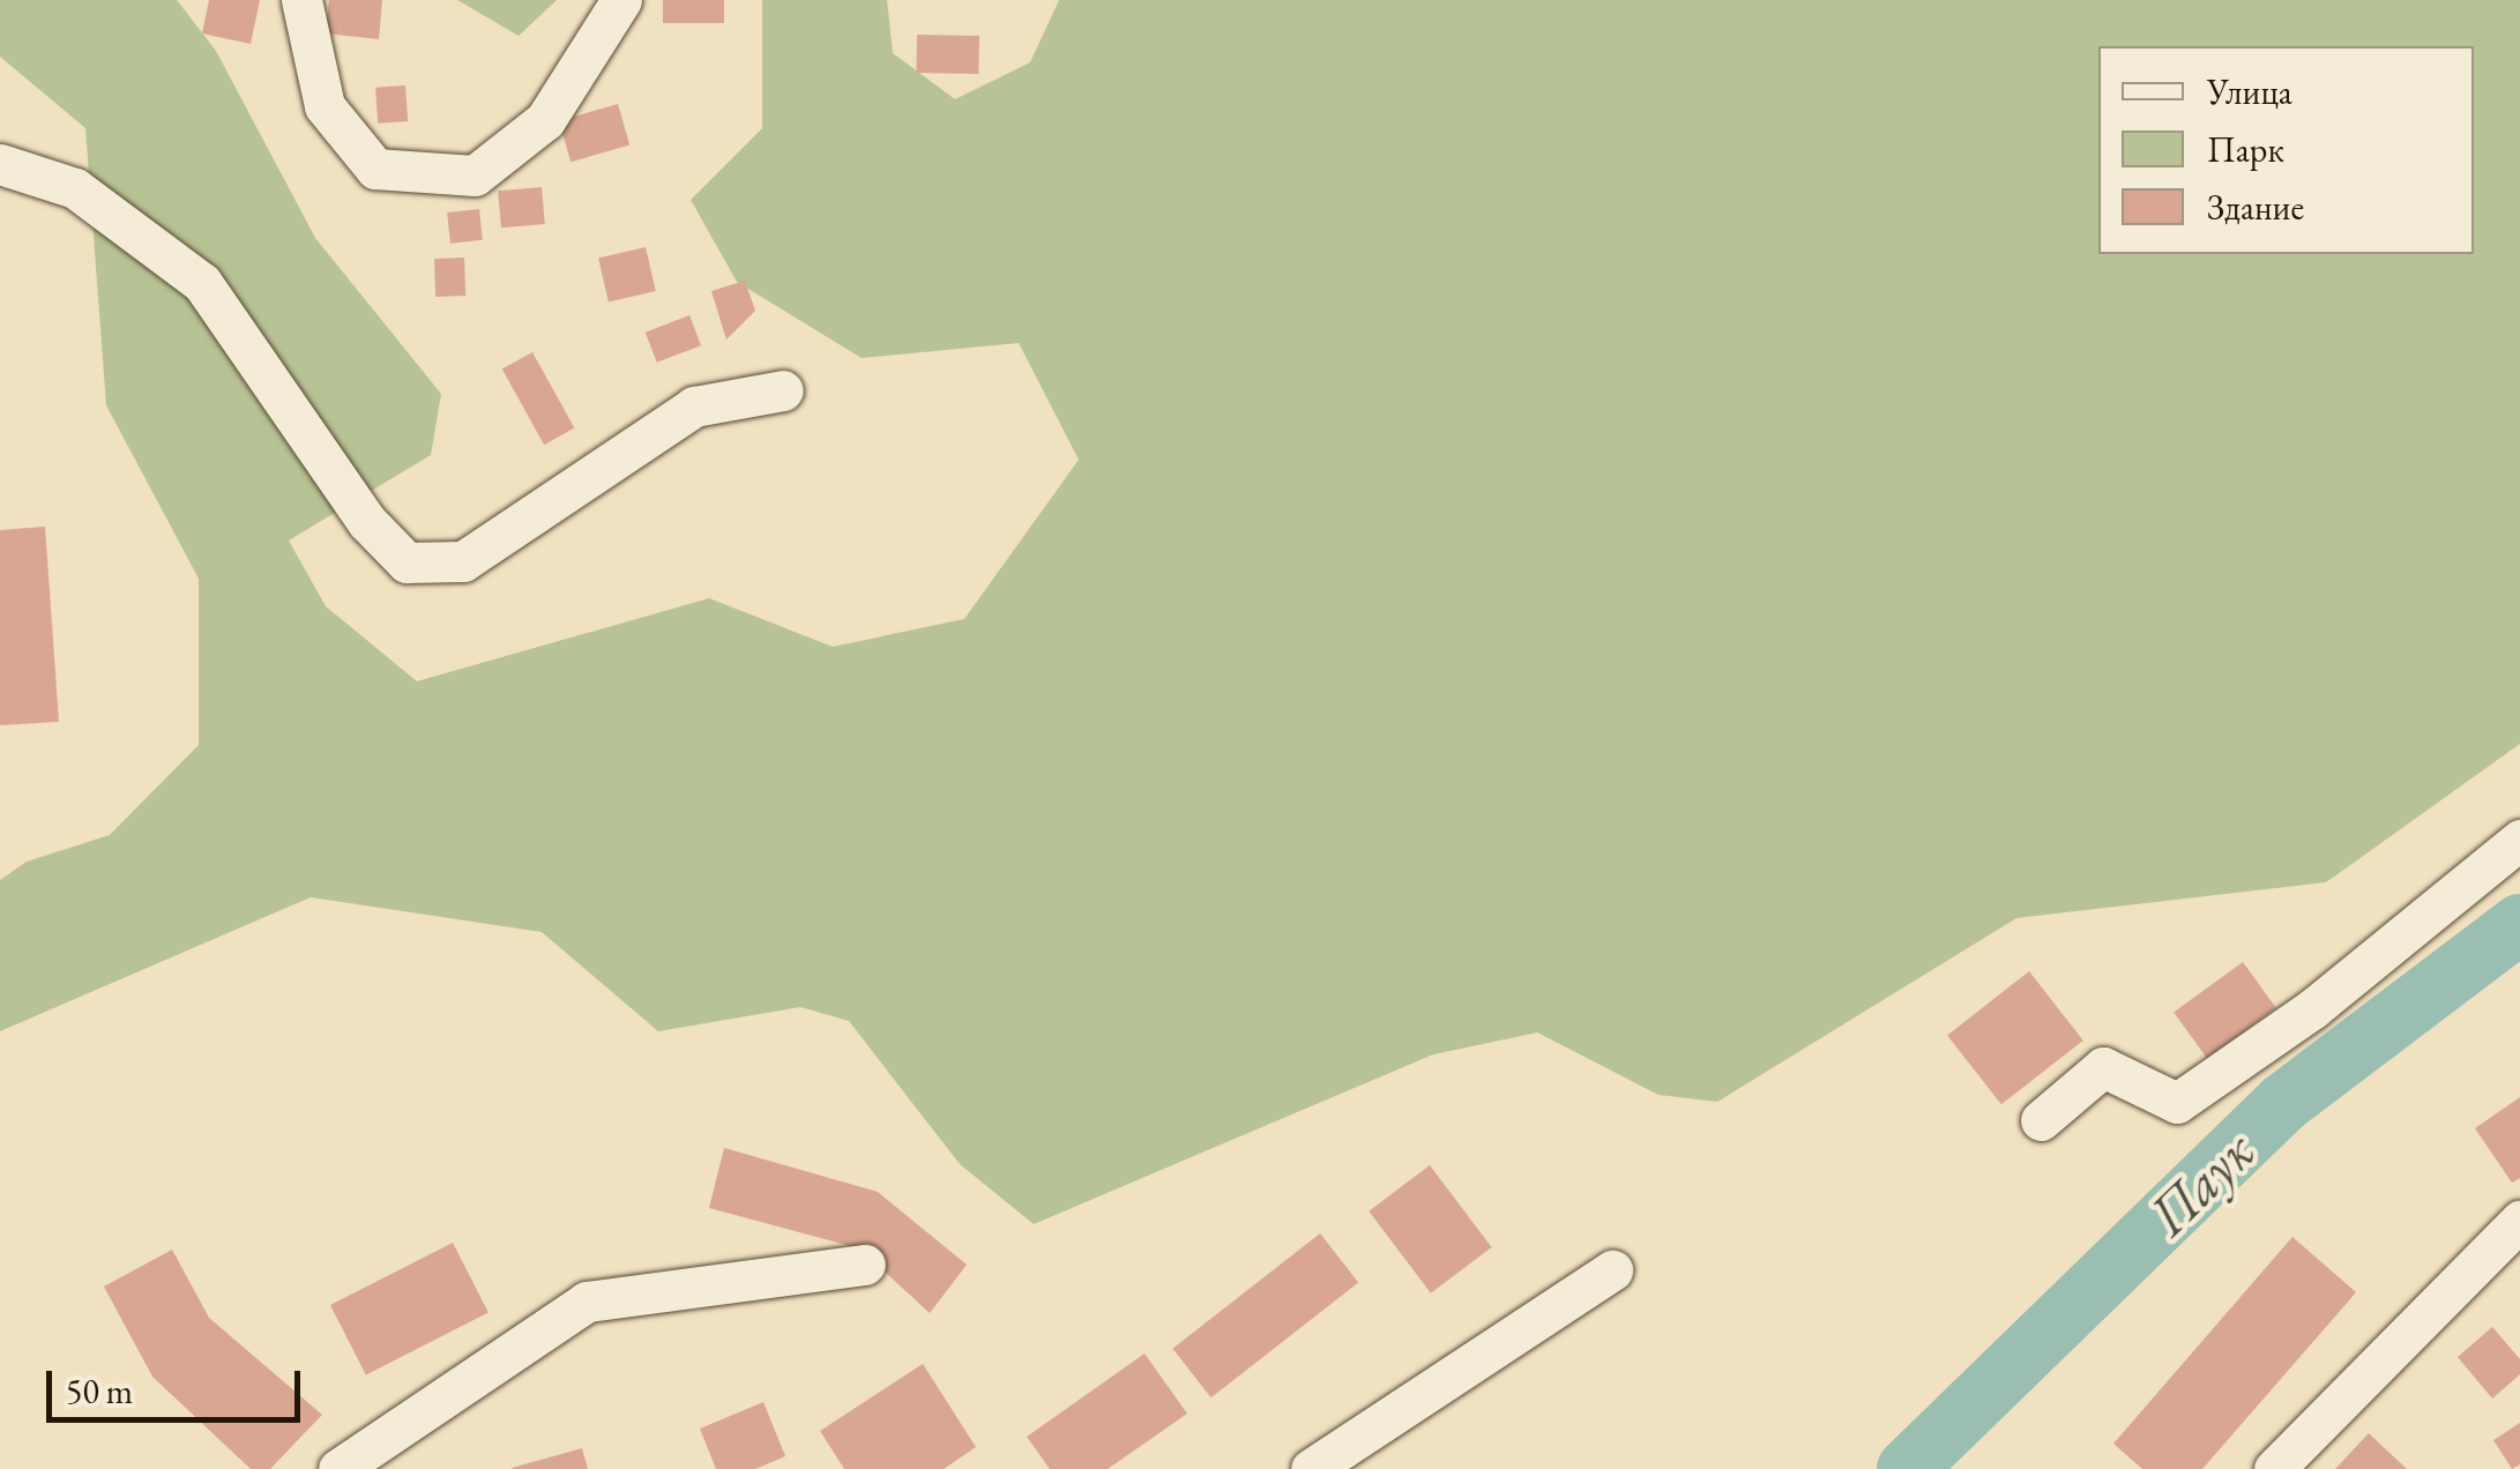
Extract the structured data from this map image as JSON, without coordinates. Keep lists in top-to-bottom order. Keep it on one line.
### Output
{"water":["Паук"],"legend":["Улица","Парк","Здание"],"scale_bar":"50 m"}
